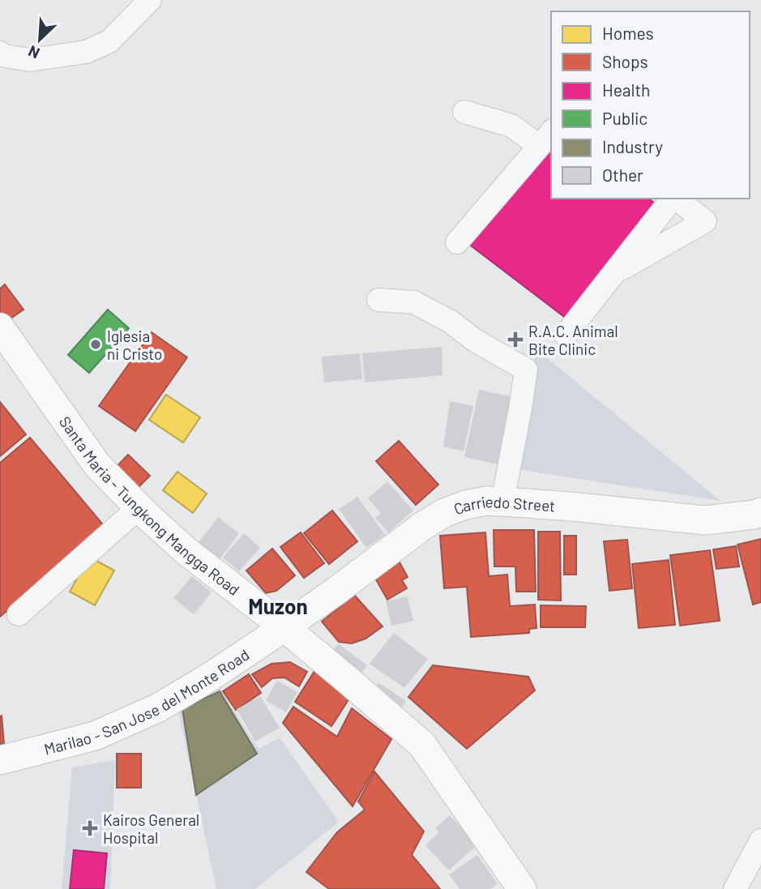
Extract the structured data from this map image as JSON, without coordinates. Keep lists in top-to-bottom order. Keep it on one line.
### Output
{"streets":{"main road":["Santa Maria - Tungkong Mangga Road","Carriedo Street","Marilao - San Jose del Monte Road"]},"crossings":[["Santa Maria - Tungkong Mangga Road","Carriedo Street"],["Santa Maria - Tungkong Mangga Road","Marilao - San Jose del Monte Road"],["Carriedo Street","Marilao - San Jose del Monte Road"]],"districts":["Muzon"],"places":{"health":["R.A.C. Animal Bite Clinic","Kairos General Hospital"],"other":["Iglesia ni Cristo"]},"legend":["Homes","Shops","Health","Public","Industry","Other"],"north":"bottom left"}
